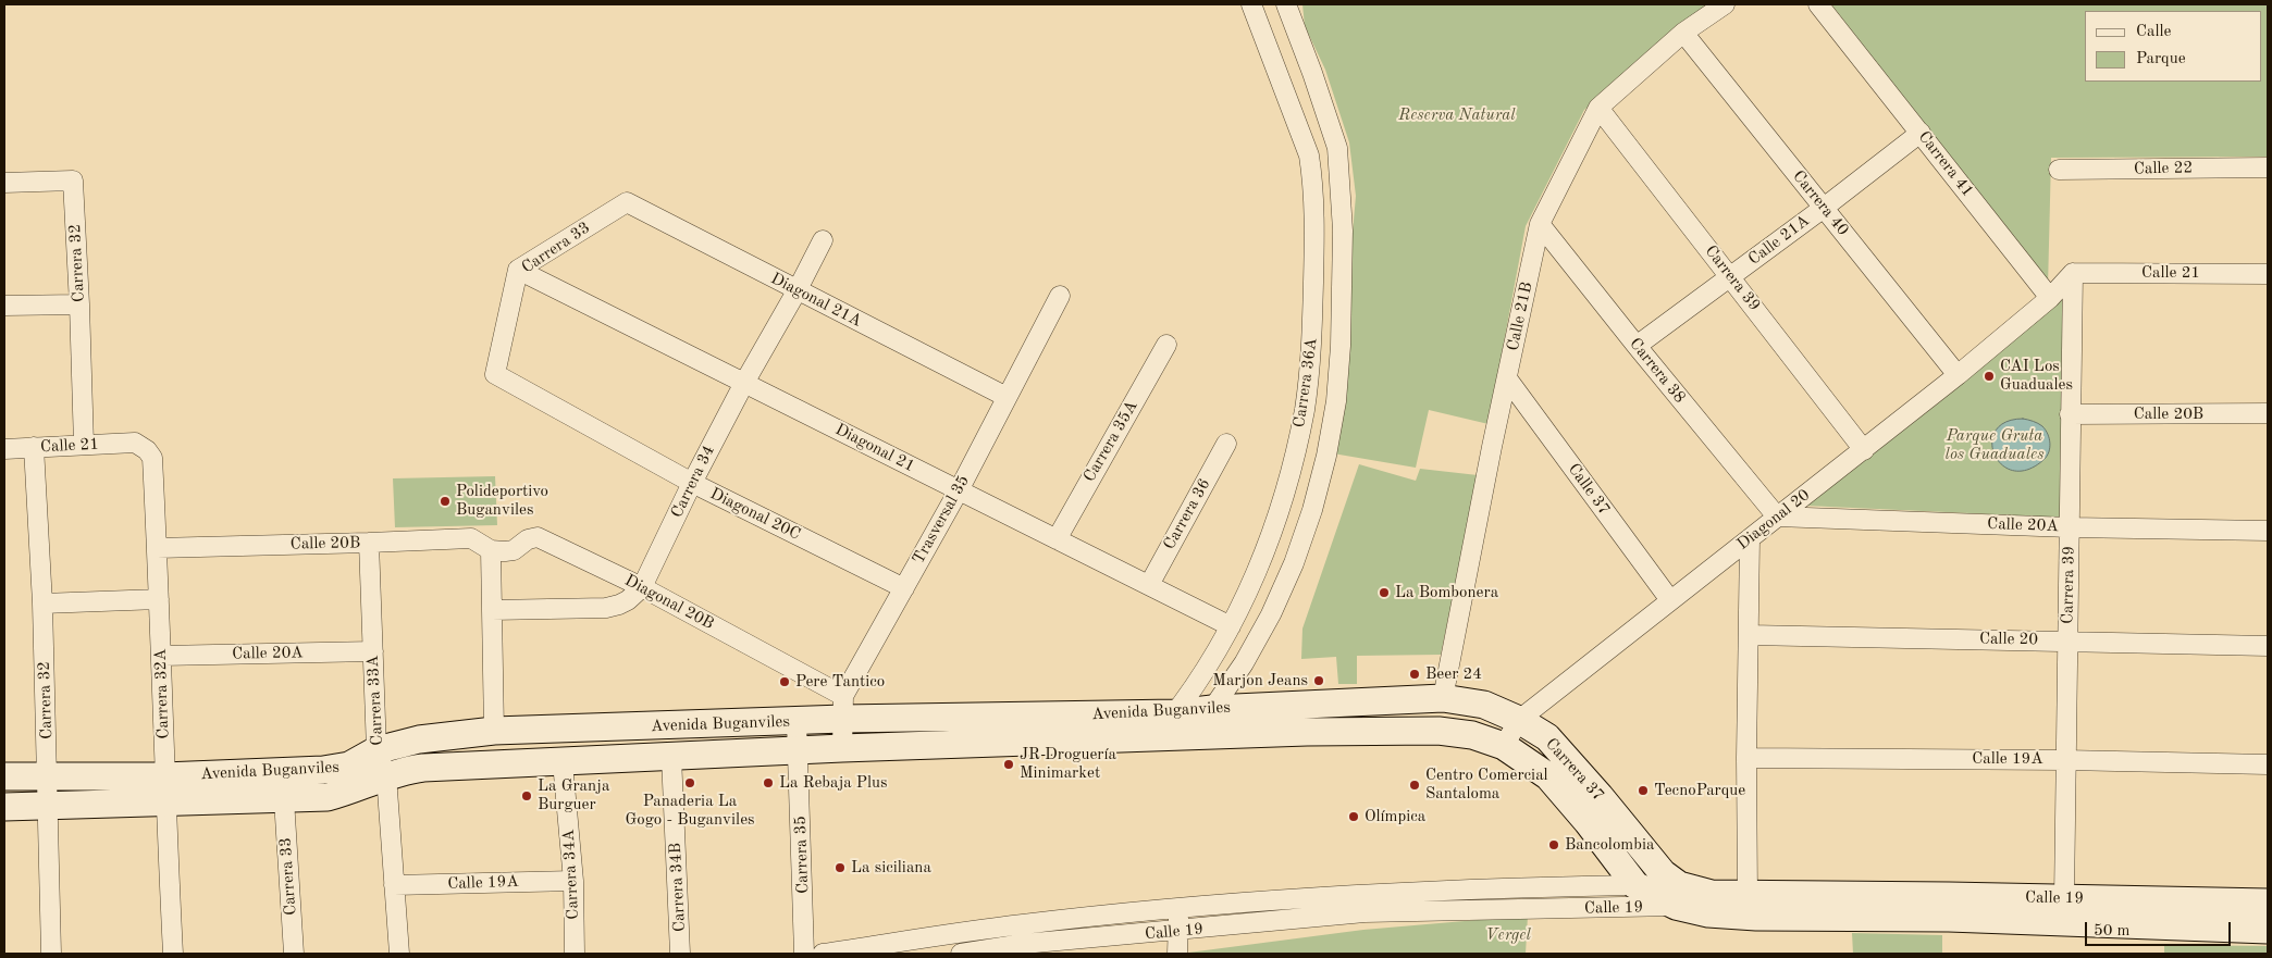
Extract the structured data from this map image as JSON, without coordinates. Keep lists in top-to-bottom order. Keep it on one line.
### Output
{"streets":{"main road":["Avenida Buganviles","Carrera 37","Calle 19"],"street":["Carrera 41","Calle 22","Carrera 40","Calle 21A","Carrera 33","Carrera 32","Calle 21","Carrera 39","Diagonal 21A","Calle 21B","Carrera 38","Carrera 36A","Calle 20B","Carrera 35A","Diagonal 21","Carrera 34","Calle 37","Diagonal 20C","Carrera 36","Trasversal 35","Diagonal 20","Calle 20A","Diagonal 20B","Calle 20","Carrera 32A","Carrera 33A","Calle 19A","Carrera 35","Carrera 34A","Carrera 34B"]},"crossings":[["Carrera 41","Calle 21A"],["Carrera 41","Diagonal 20"],["Carrera 40","Calle 21A"],["Carrera 40","Calle 21B"],["Carrera 40","Diagonal 20"],["Calle 21A","Carrera 39"],["Calle 21A","Carrera 38"],["Carrera 33","Diagonal 21A"],["Carrera 33","Diagonal 21"],["Carrera 33","Diagonal 20C"],["Carrera 33","Avenida Buganviles"],["Carrera 32","Calle 21"],["Carrera 32","Avenida Buganviles"],["Calle 21","Carrera 39"],["Calle 21","Carrera 32A"],["Carrera 39","Calle 21B"],["Carrera 39","Calle 20B"],["Carrera 39","Diagonal 20"],["Carrera 39","Calle 20A"],["Carrera 39","Calle 20"],["Carrera 39","Calle 19A"],["Carrera 39","Calle 19"],["Diagonal 21A","Carrera 34"],["Diagonal 21A","Trasversal 35"],["Calle 21B","Carrera 38"],["Calle 21B","Calle 37"],["Calle 21B","Avenida Buganviles"],["Calle 21B","Carrera 37"],["Carrera 38","Diagonal 20"],["Carrera 38","Calle 20A"],["Carrera 36A","Diagonal 21"],["Carrera 36A","Avenida Buganviles"],["Calle 20B","Diagonal 20B"],["Calle 20B","Carrera 32A"],["Calle 20B","Carrera 33A"],["Carrera 35A","Diagonal 21"],["Diagonal 21","Carrera 34"],["Diagonal 21","Carrera 36"],["Diagonal 21","Trasversal 35"],["Carrera 34","Diagonal 20C"],["Carrera 34","Diagonal 20B"],["Calle 37","Diagonal 20"],["Diagonal 20C","Trasversal 35"],["Trasversal 35","Diagonal 20B"],["Trasversal 35","Avenida Buganviles"],["Diagonal 20","Calle 20A"],["Diagonal 20","Carrera 37"],["Calle 20A","Carrera 32A"],["Calle 20A","Carrera 33A"],["Diagonal 20B","Avenida Buganviles"],["Carrera 32A","Avenida Buganviles"],["Carrera 33A","Avenida Buganviles"],["Carrera 33A","Calle 19A"],["Avenida Buganviles","Carrera 37"],["Avenida Buganviles","Carrera 35"],["Avenida Buganviles","Carrera 34A"],["Avenida Buganviles","Carrera 34B"],["Calle 19A","Carrera 34A"],["Carrera 37","Calle 19"]],"parks":["Reserva Natural","Parque Gruta los Guaduales","Vergel"],"places":["CAI Los Guaduales","Polideportivo Buganviles","La Bombonera","Beer 24","Marjon Jeans","Pere Tantico","JR Droguería Minimarket","Panaderia La Gogo - Buganviles","La Rebaja Plus","Centro Comercial Santaloma","TecnoParque","La Granja Burguer","Olímpica","Bancolombia","La siciliana"],"legend":["Calle","Parque"],"scale_bar":"50 m"}
